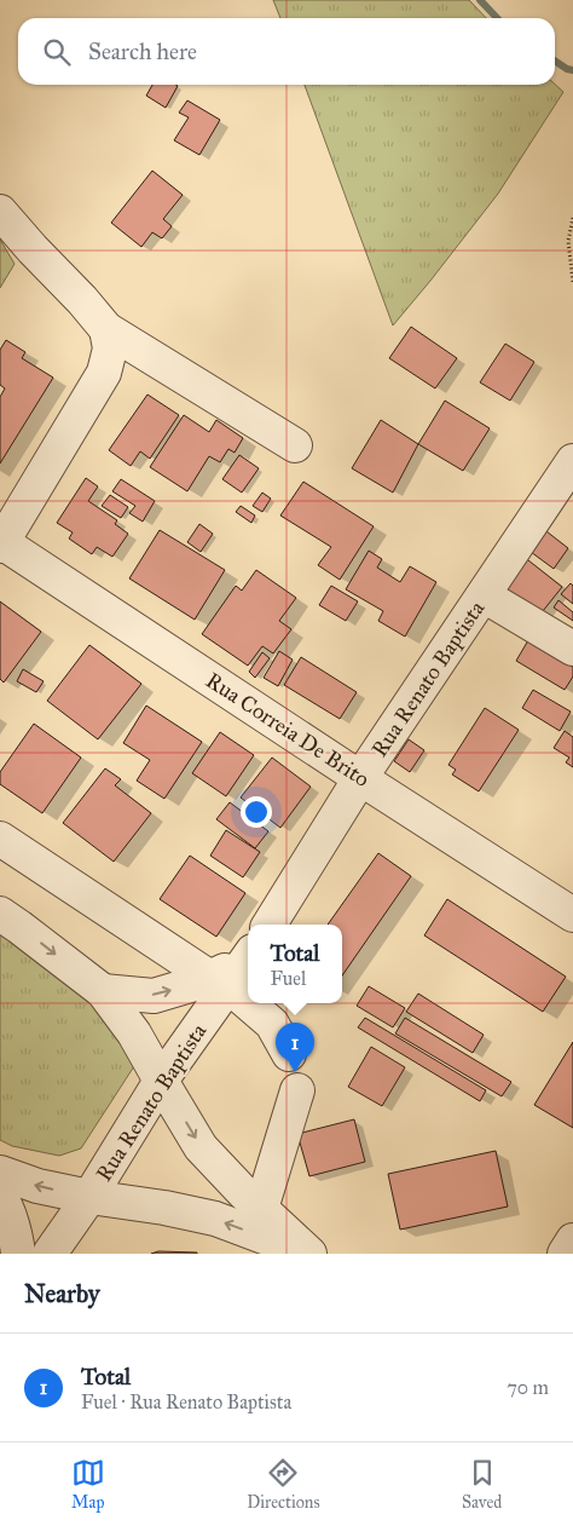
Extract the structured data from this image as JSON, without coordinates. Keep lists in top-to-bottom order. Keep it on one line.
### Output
{"streets":{"street":["Rua Renato Baptista","Rua Correia De Brito"]},"crossings":[["Rua Renato Baptista","Rua Correia De Brito"]],"page":{"search":"Search here","popup":["Total","Fuel"],"pins":"1","heading":"Nearby","list":[{"mark":"1","name":"Total","note":"Fuel · Rua Renato Baptista","value":"70 m"}],"nav":["Map","Directions","Saved"]}}
